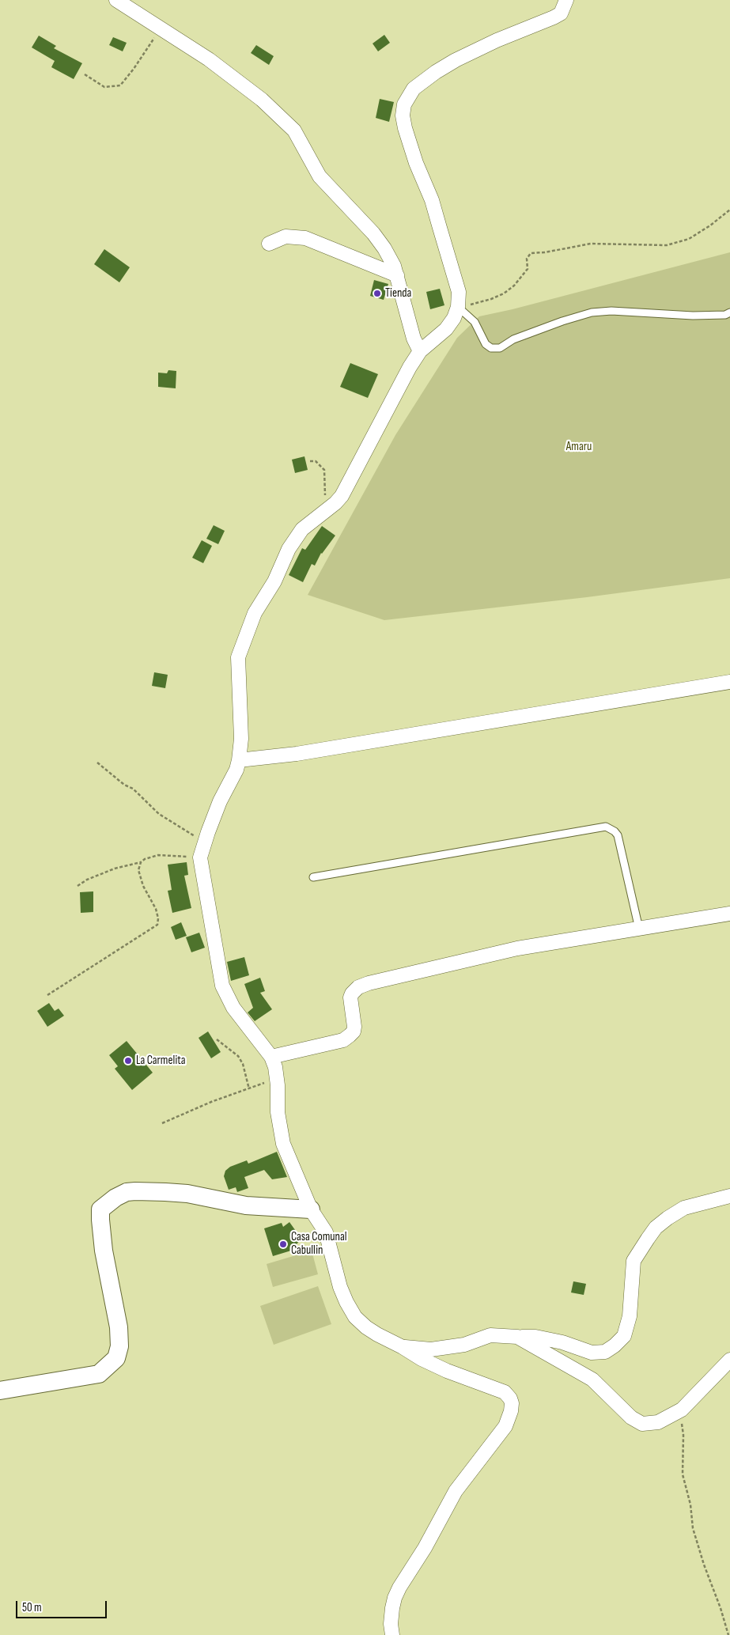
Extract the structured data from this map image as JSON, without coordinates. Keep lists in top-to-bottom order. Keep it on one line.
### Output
{"parks":["Amaru"],"places":["Tienda","La Carmelita","Casa Comunal Cabullin"],"scale_bar":"50 m"}
